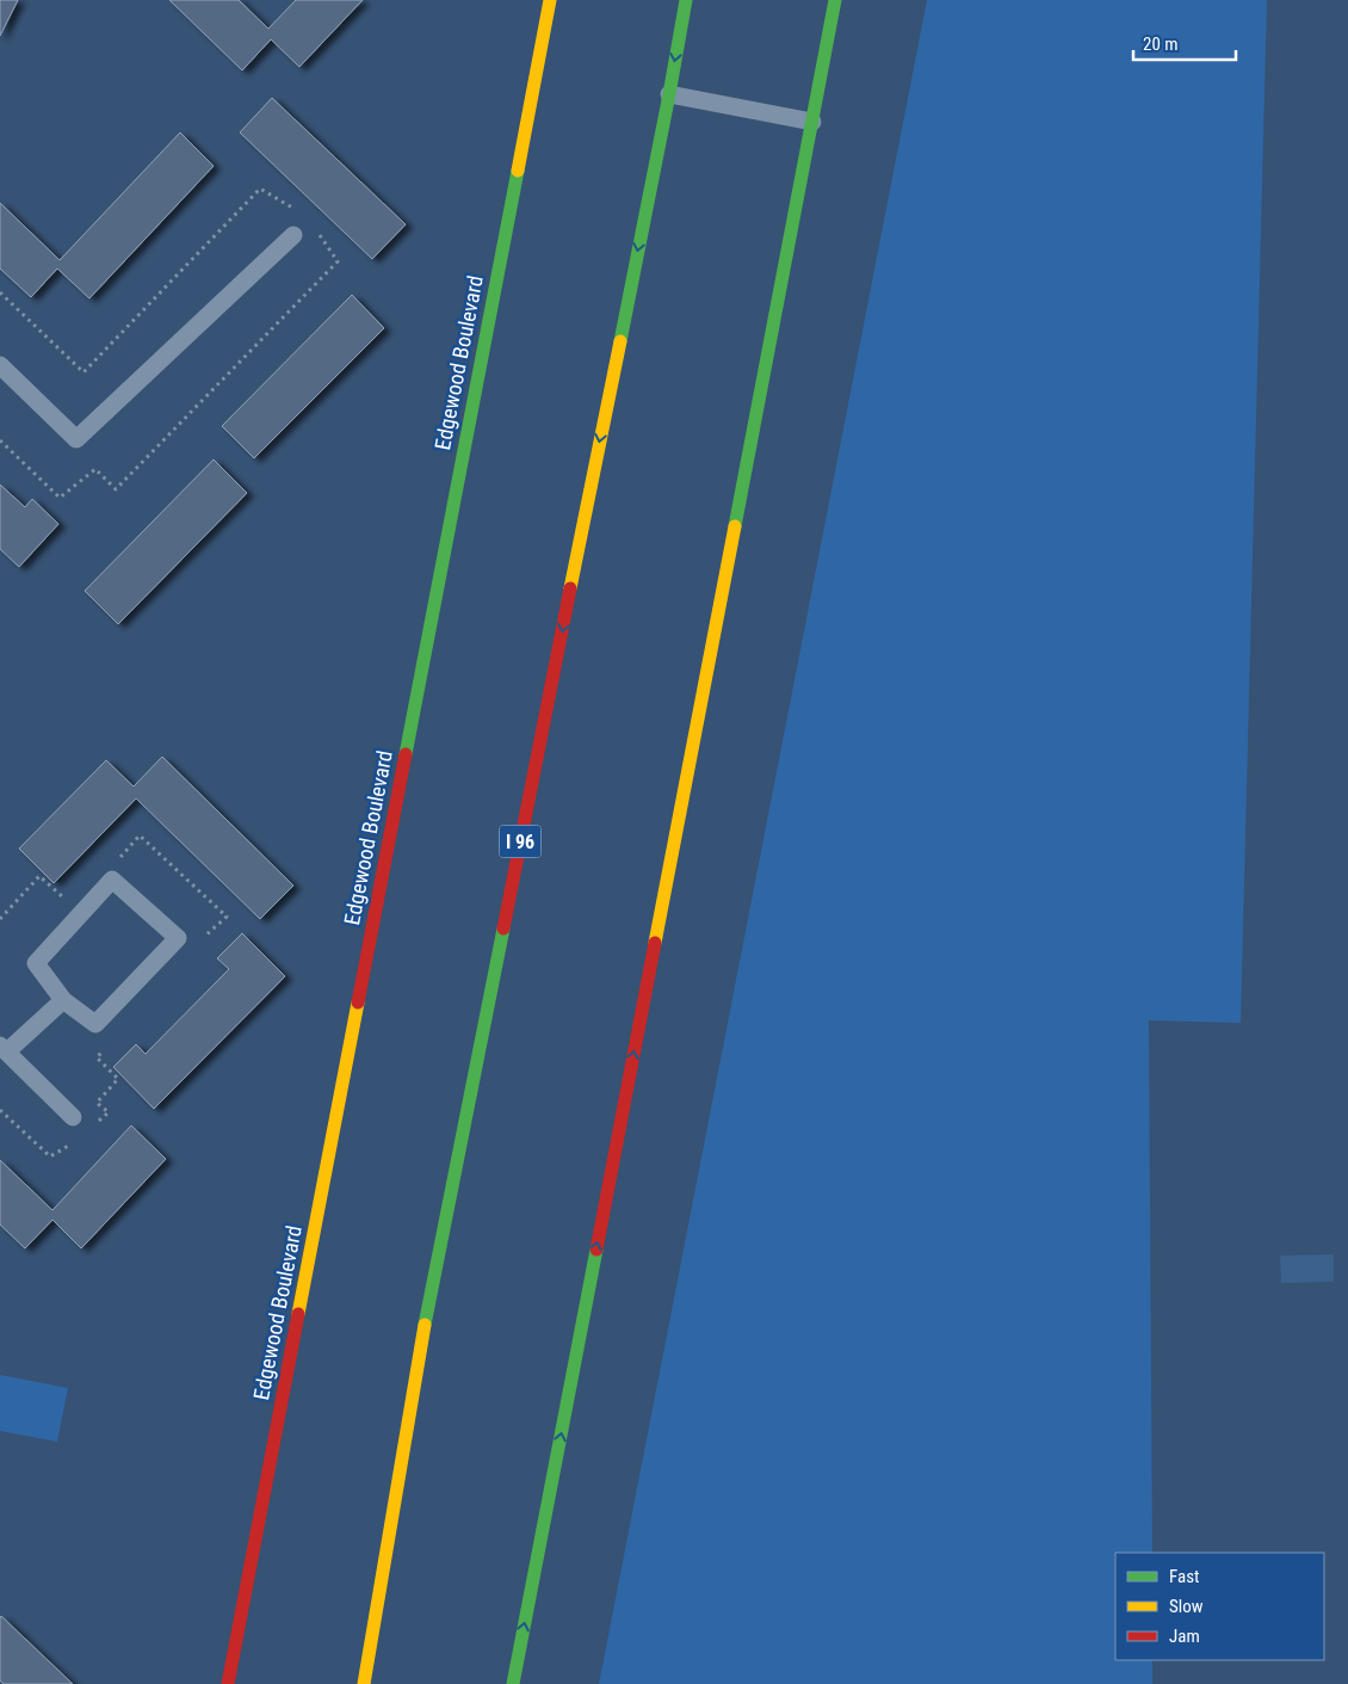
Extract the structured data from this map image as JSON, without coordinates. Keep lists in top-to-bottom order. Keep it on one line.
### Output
{"streets":{"main road":["Edgewood Boulevard","I 96"]},"legend":["Fast","Slow","Jam"],"scale_bar":"20 m"}
